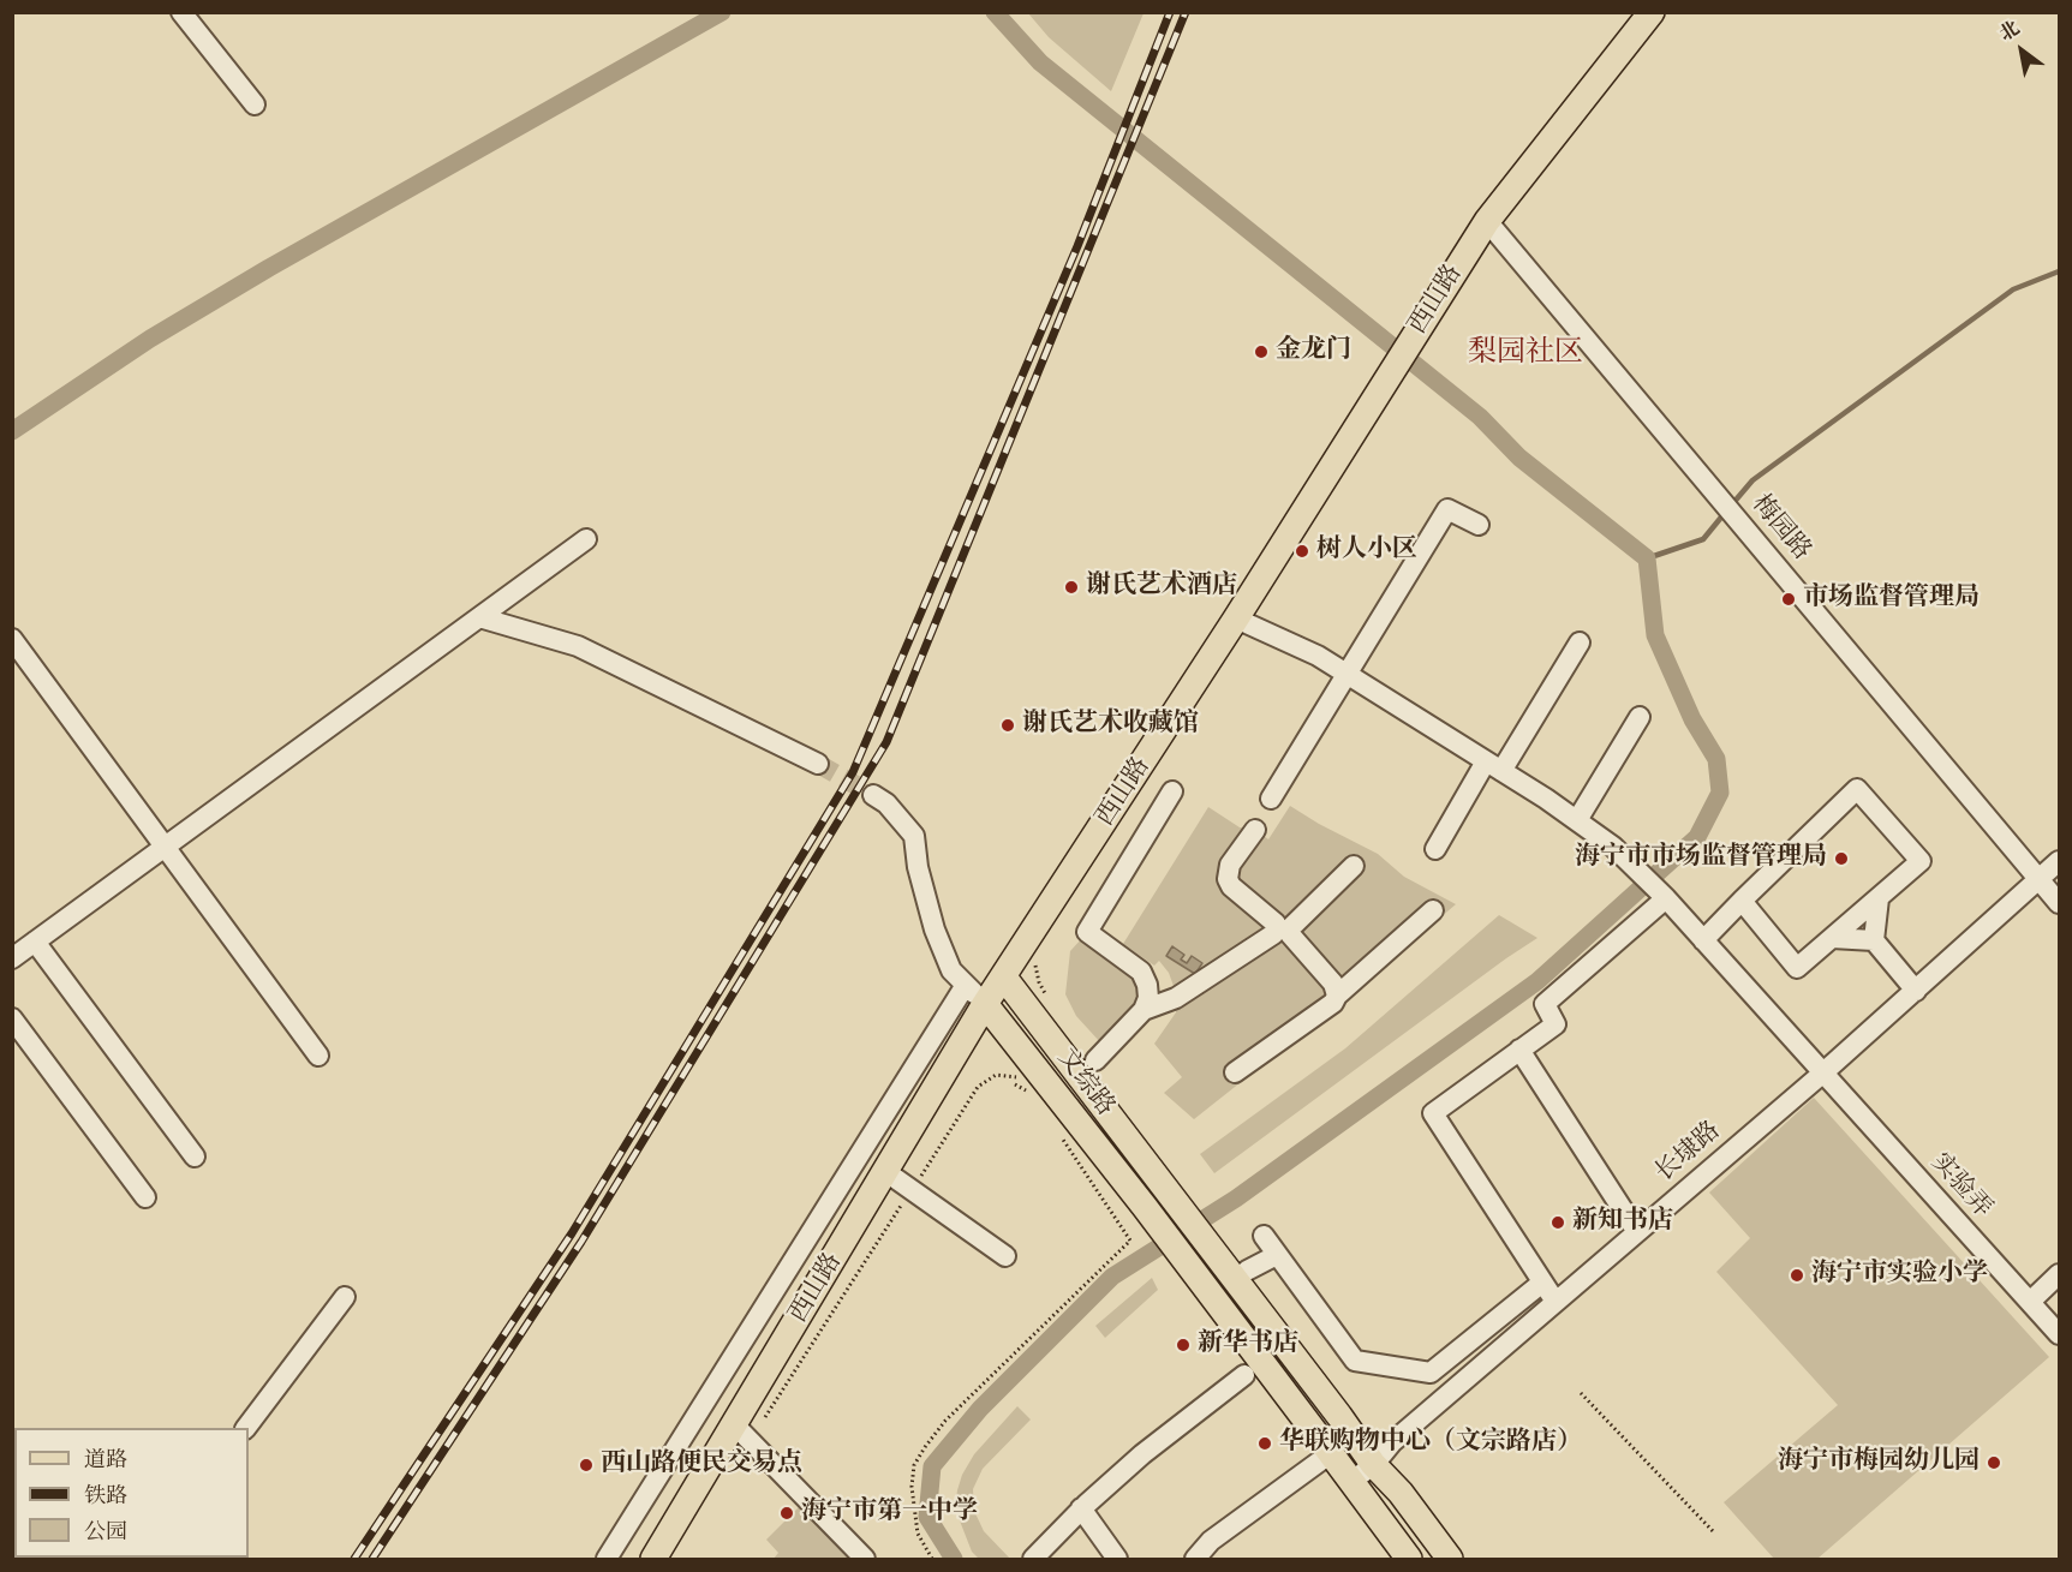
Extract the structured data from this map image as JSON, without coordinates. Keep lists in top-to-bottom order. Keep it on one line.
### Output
{"streets":{"main road":["西山路","文综路"],"street":["梅园路","长埭路","实验弄"]},"crossings":[["西山路","梅园路"],["西山路","文综路"],["西山路","实验弄"],["梅园路","长埭路"],["文综路","长埭路"],["长埭路","实验弄"]],"districts":["梨园社区"],"places":["金龙门","树人小区","谢氏艺术酒店","市场监督管理局","谢氏艺术收藏馆","海宁市市场监督管理局","新知书店","海宁市实验小学","新华书店","华联购物中心（文宗路店）","海宁市梅园幼儿园","西山路便民交易点","海宁市第一中学"],"legend":["道路","铁路","公园"],"north":"top left"}
